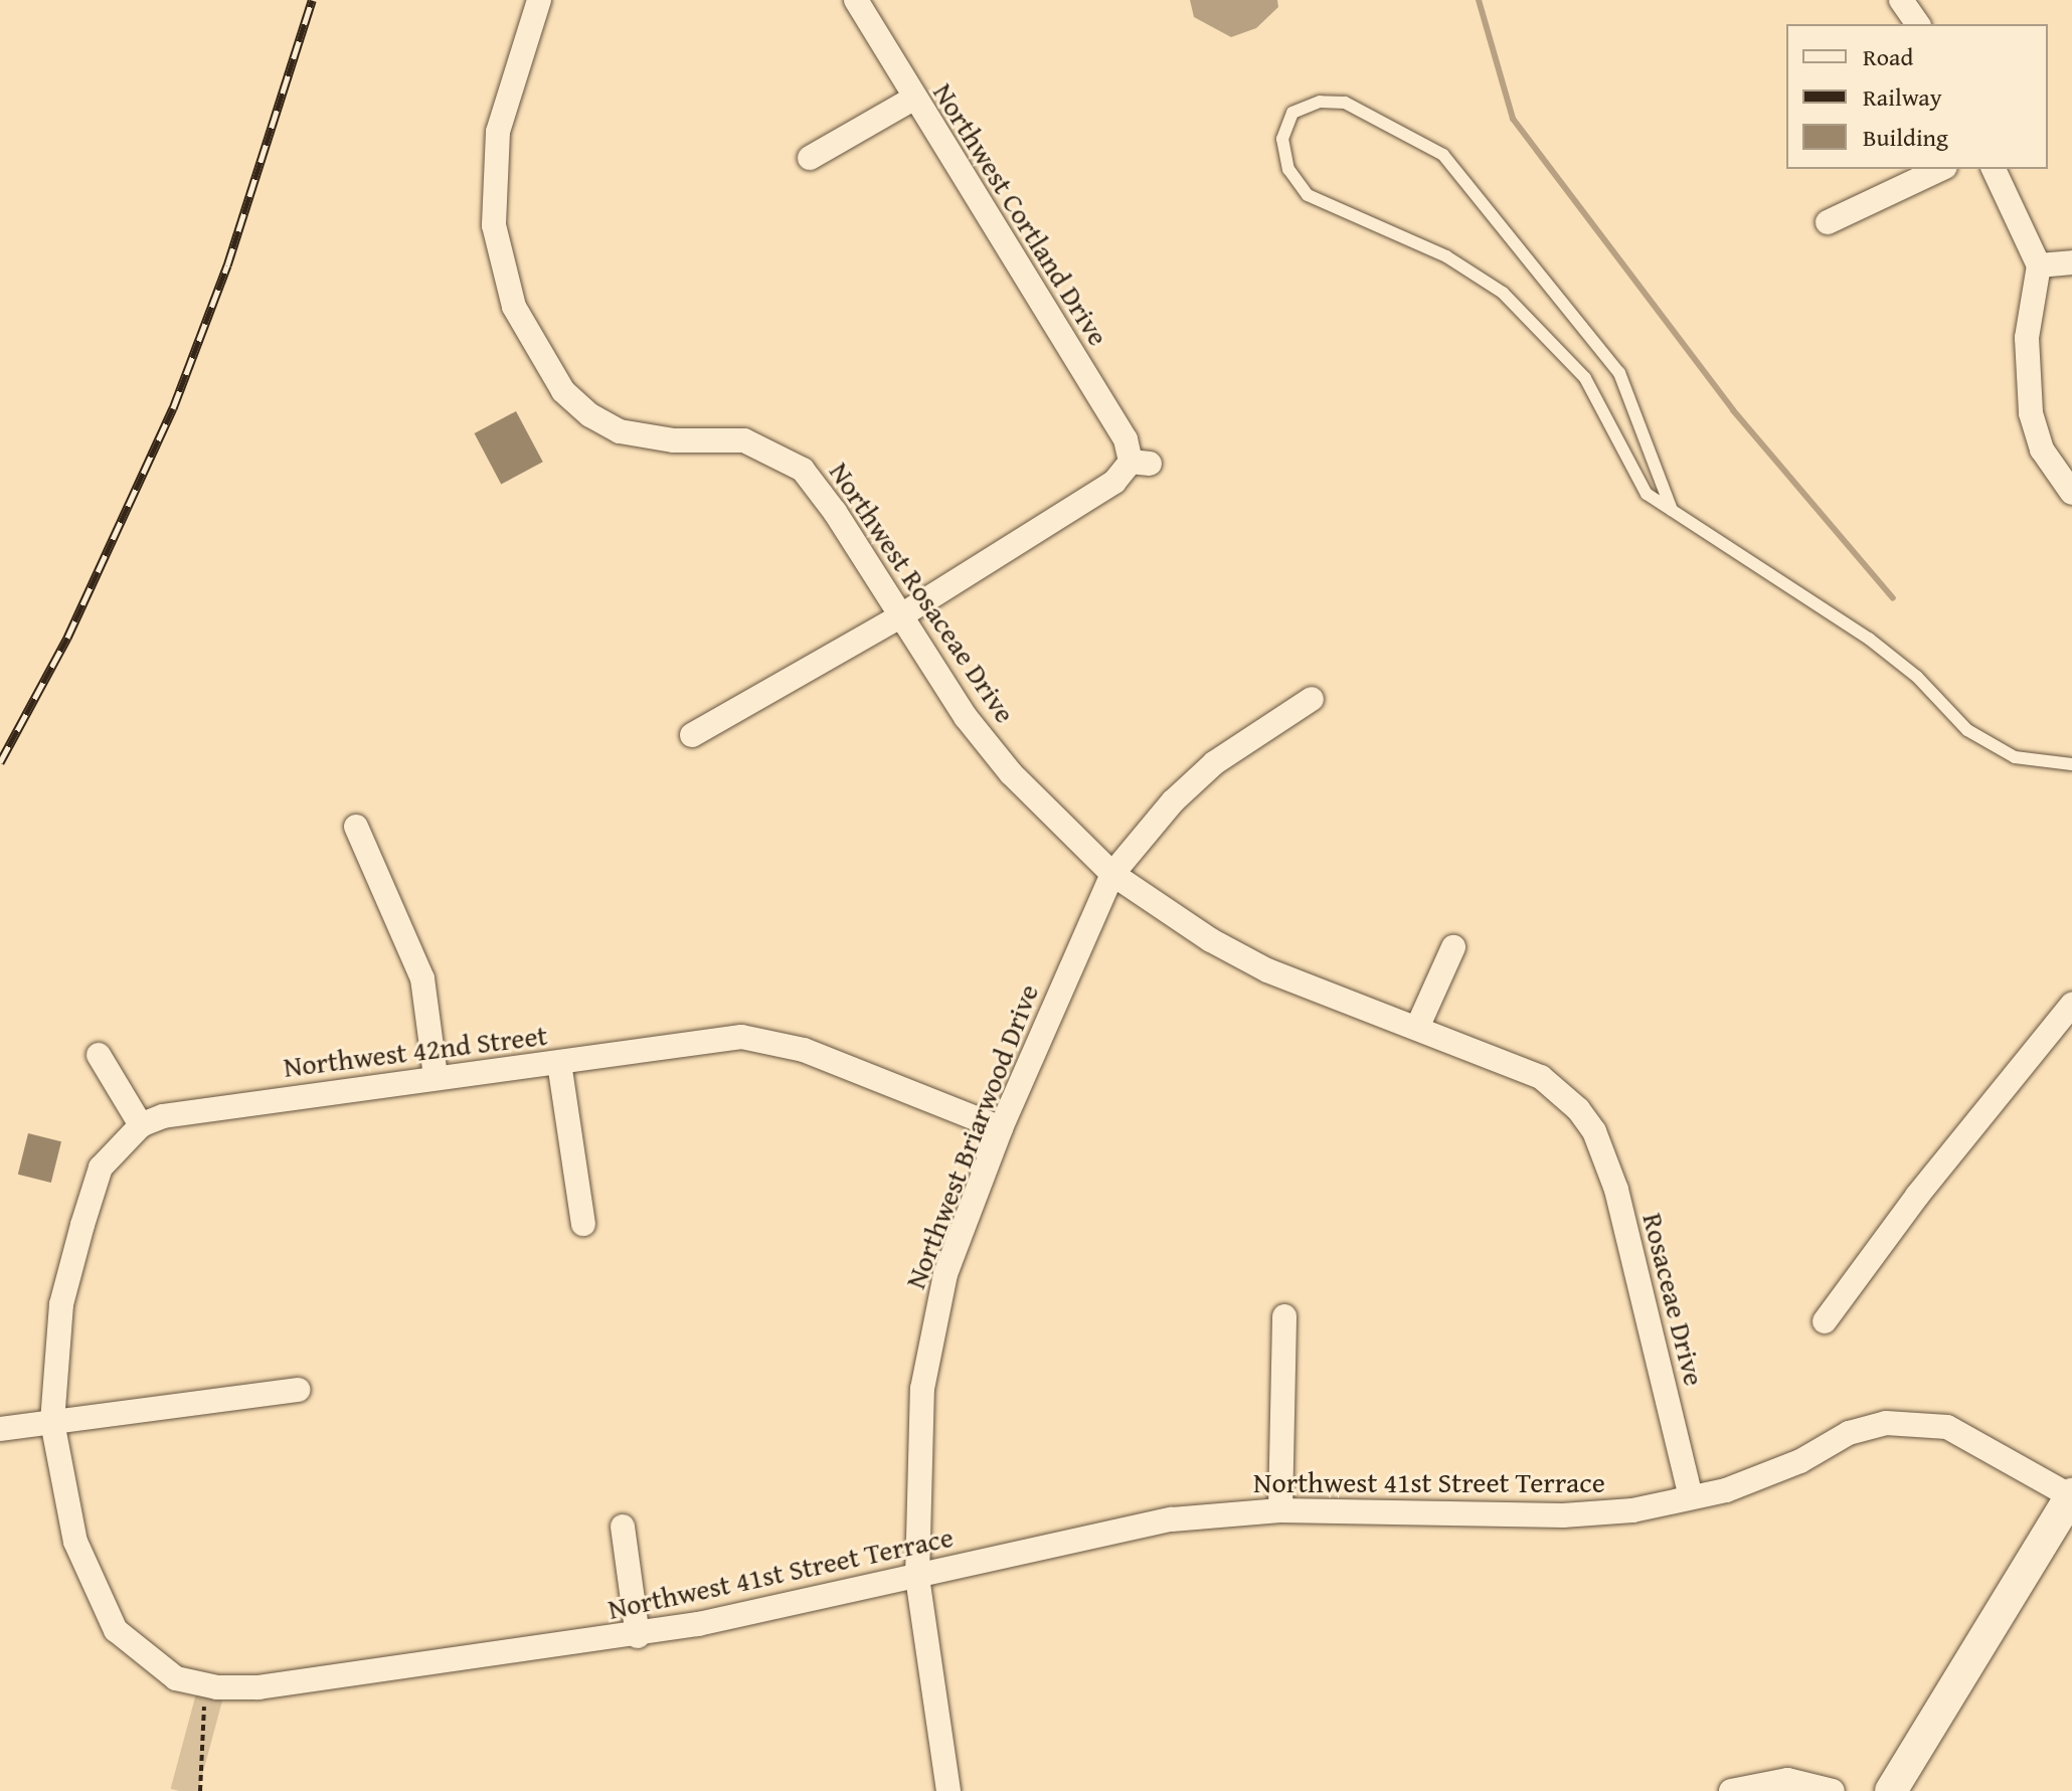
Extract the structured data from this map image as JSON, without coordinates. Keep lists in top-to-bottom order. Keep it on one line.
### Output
{"streets":{"street":["Northwest Cortland Drive","Northwest Rosaceae Drive","Northwest 42nd Street","Northwest Briarwood Drive","Rosaceae Drive","Northwest 41st Street Terrace"]},"crossings":[["Northwest Cortland Drive","Northwest Rosaceae Drive"],["Northwest Rosaceae Drive","Northwest Briarwood Drive"],["Northwest Rosaceae Drive","Rosaceae Drive"],["Northwest 42nd Street","Northwest Briarwood Drive"],["Northwest 42nd Street","Northwest 41st Street Terrace"],["Northwest Briarwood Drive","Northwest 41st Street Terrace"],["Rosaceae Drive","Northwest 41st Street Terrace"]],"legend":["Road","Railway","Building"]}
